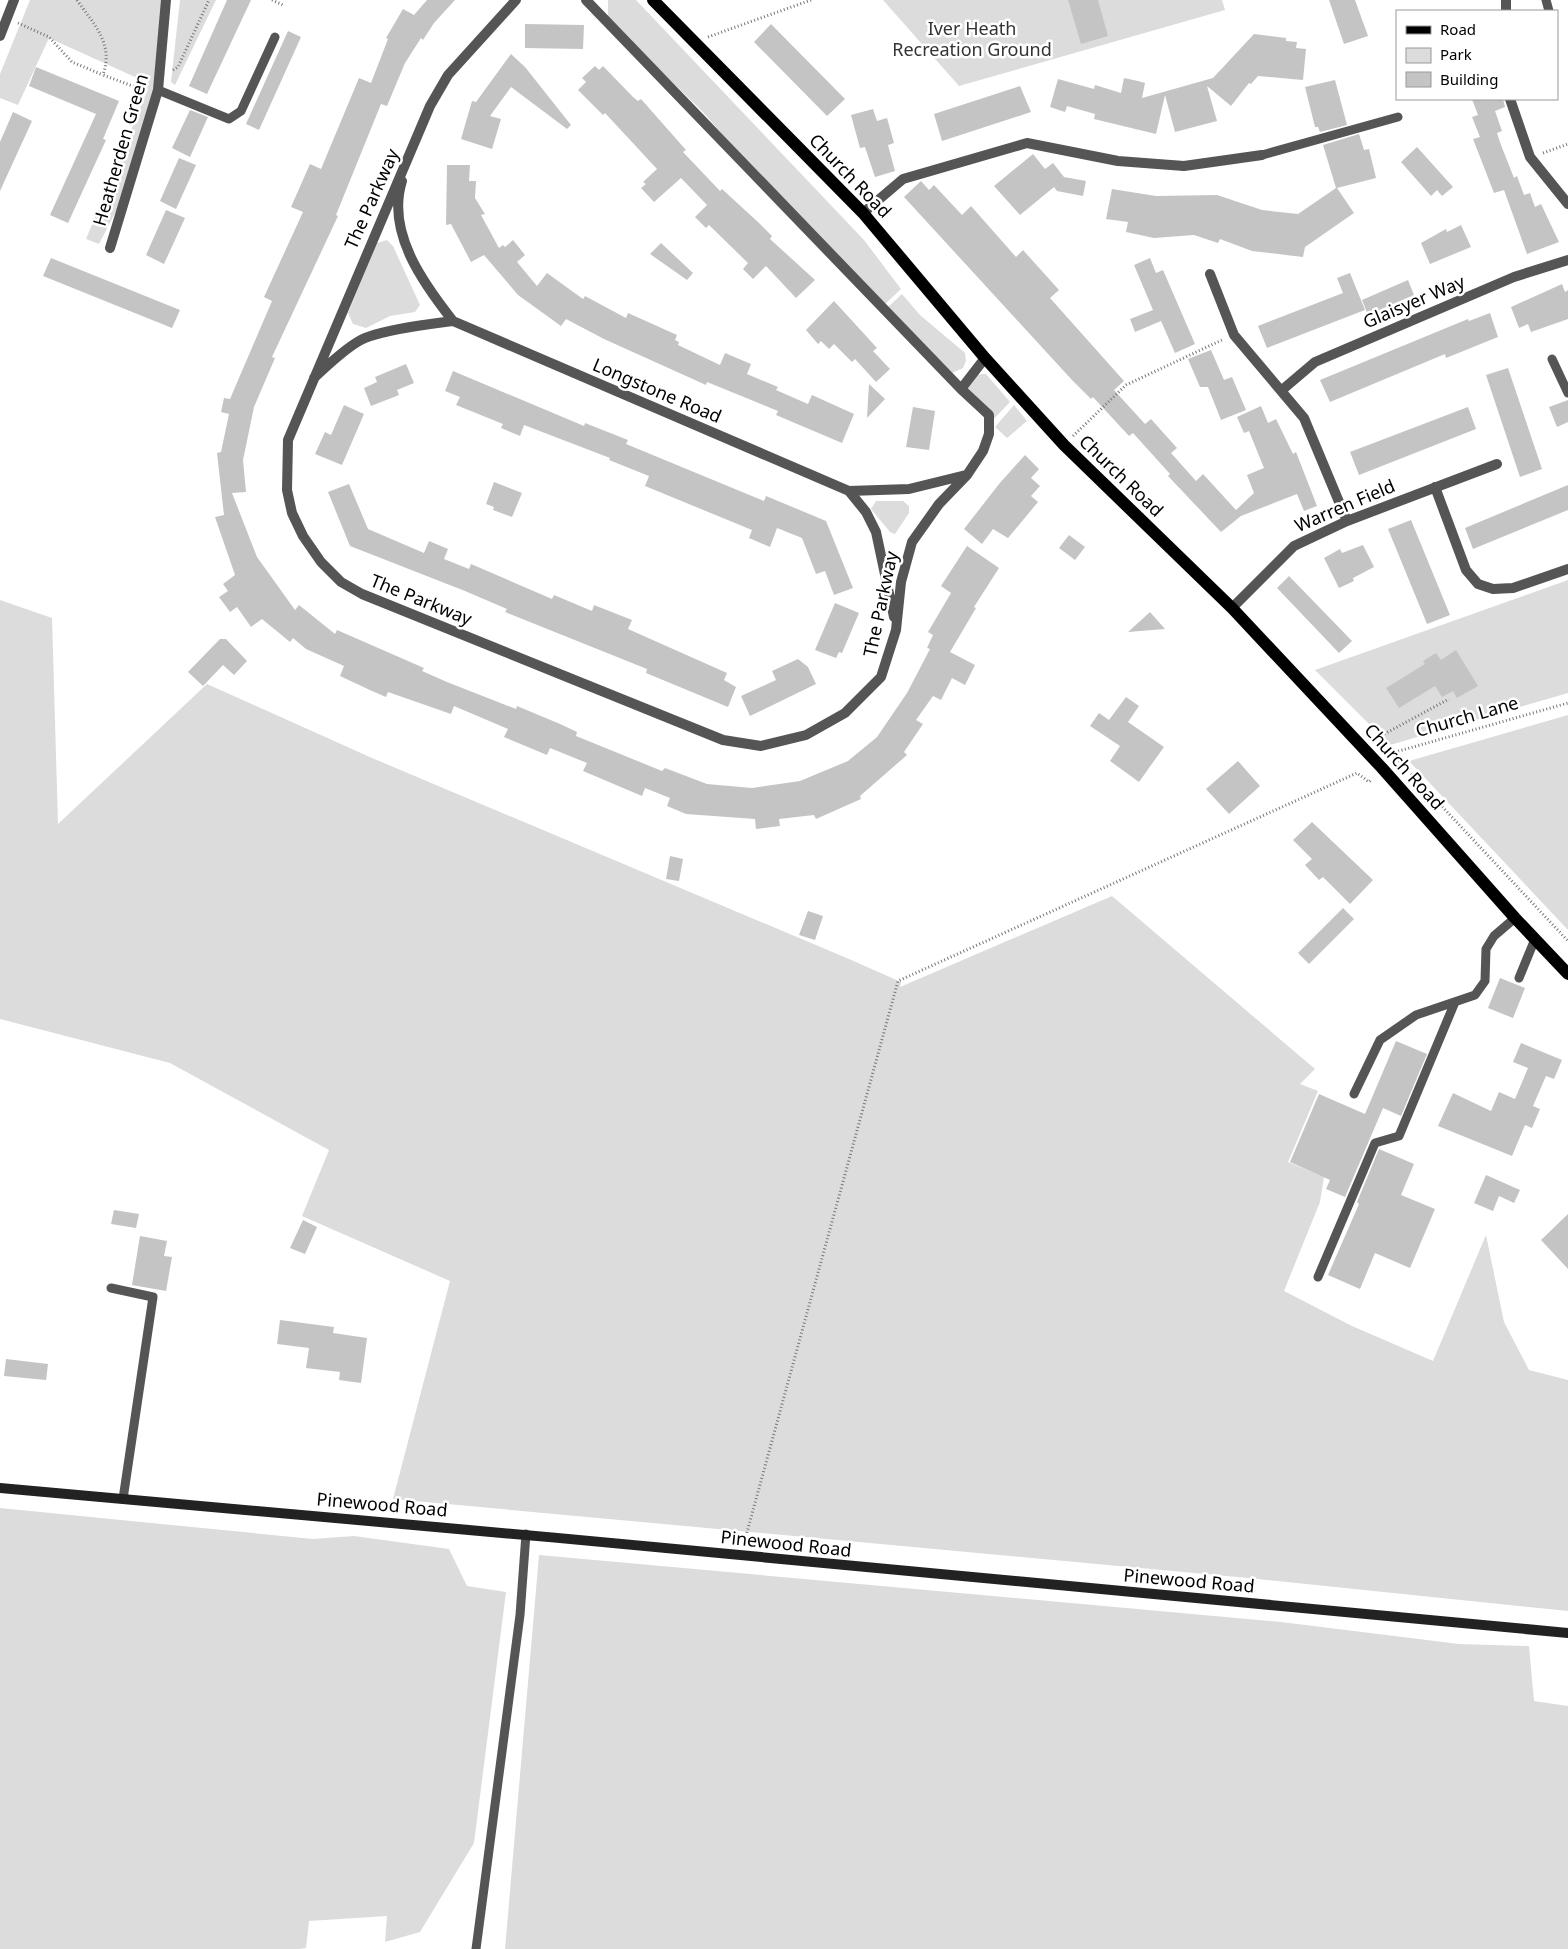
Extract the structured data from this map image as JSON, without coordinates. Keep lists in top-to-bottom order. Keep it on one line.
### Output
{"streets":{"main road":["Church Road"],"street":["Heatherden Green","The Parkway","Glaisyer Way","Longstone Road","Warren Field","Pinewood Road"],"path":["Church Lane"]},"crossings":[["Church Road","Warren Field"]],"parks":["Iver Heath Recreation Ground"],"legend":["Road","Park","Building"]}
